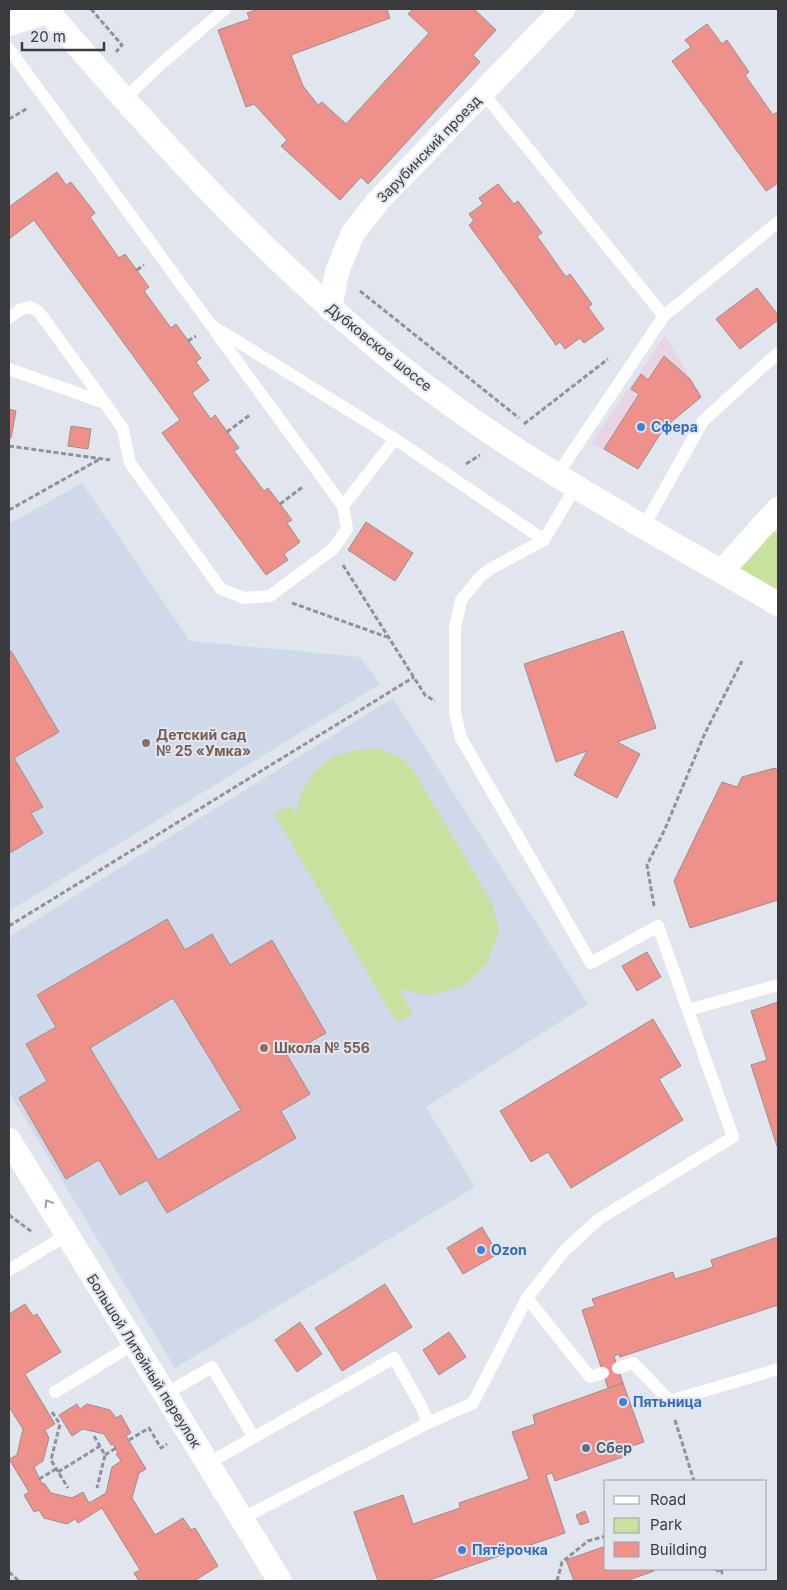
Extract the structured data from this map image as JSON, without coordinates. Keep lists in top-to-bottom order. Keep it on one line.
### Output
{"streets":{"street":["Зарубинский проезд","Дубковское шоссе","Большой Литейный переулок"]},"crossings":[["Зарубинский проезд","Дубковское шоссе"]],"places":["Сфера","Детский сад № 25 «Умка»","Школа № 556","Ozon","Пятьница","Сбер","Пятёрочка"],"legend":["Road","Park","Building"],"scale_bar":"20 m"}
